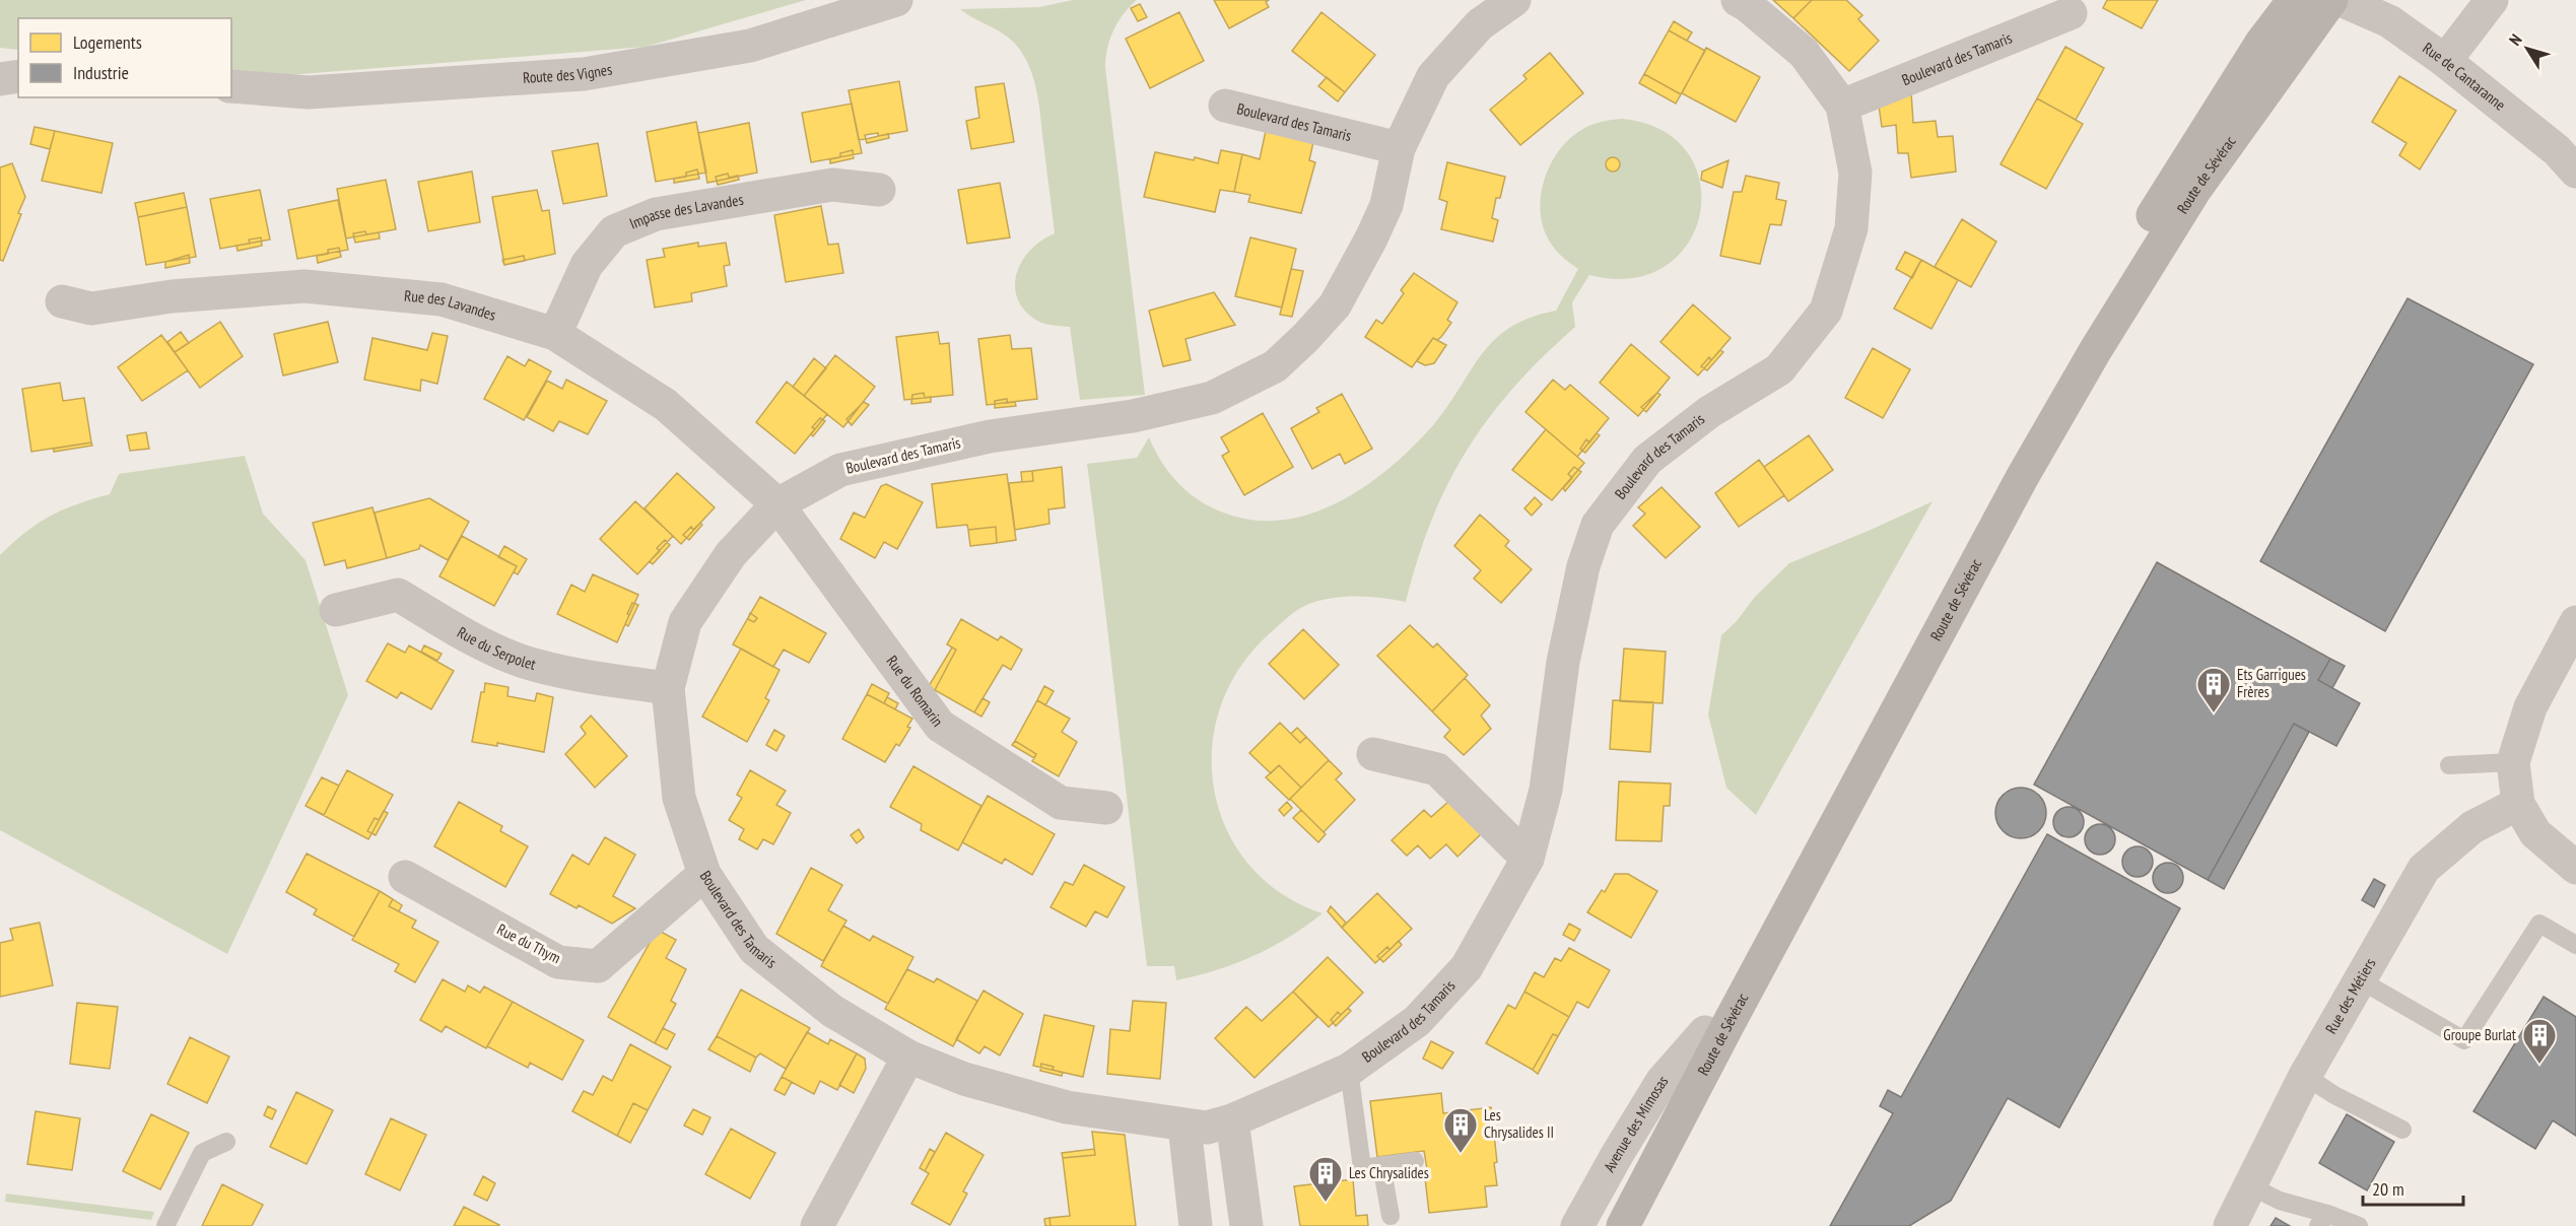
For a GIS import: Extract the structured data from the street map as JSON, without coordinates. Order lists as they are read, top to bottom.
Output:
{
  "streets": {
    "main road": ["Route de Sévérac"],
    "street": [
      "Boulevard des Tamaris",
      "Route des Vignes",
      "Rue de Cantaranne",
      "Impasse des Lavandes",
      "Rue des Lavandes",
      "Rue du Serpolet",
      "Rue du Romarin",
      "Rue du Thym",
      "Rue des Métiers",
      "Avenue des Mimosas"
    ]
  },
  "crossings": [
    ["Boulevard des Tamaris", "Rue des Lavandes"],
    ["Boulevard des Tamaris", "Rue du Serpolet"],
    ["Boulevard des Tamaris", "Rue du Romarin"],
    ["Boulevard des Tamaris", "Rue du Thym"],
    ["Route de Sévérac", "Avenue des Mimosas"],
    ["Impasse des Lavandes", "Rue des Lavandes"],
    ["Rue des Lavandes", "Rue du Romarin"]
  ],
  "places": {
    "building": [
      "Ets Garrigues Frères",
      "Groupe Burlat",
      "Les Chrysalides II",
      "Les Chrysalides"
    ]
  },
  "legend": ["Logements", "Industrie"],
  "scale_bar": "20 m",
  "north": "top left"
}
